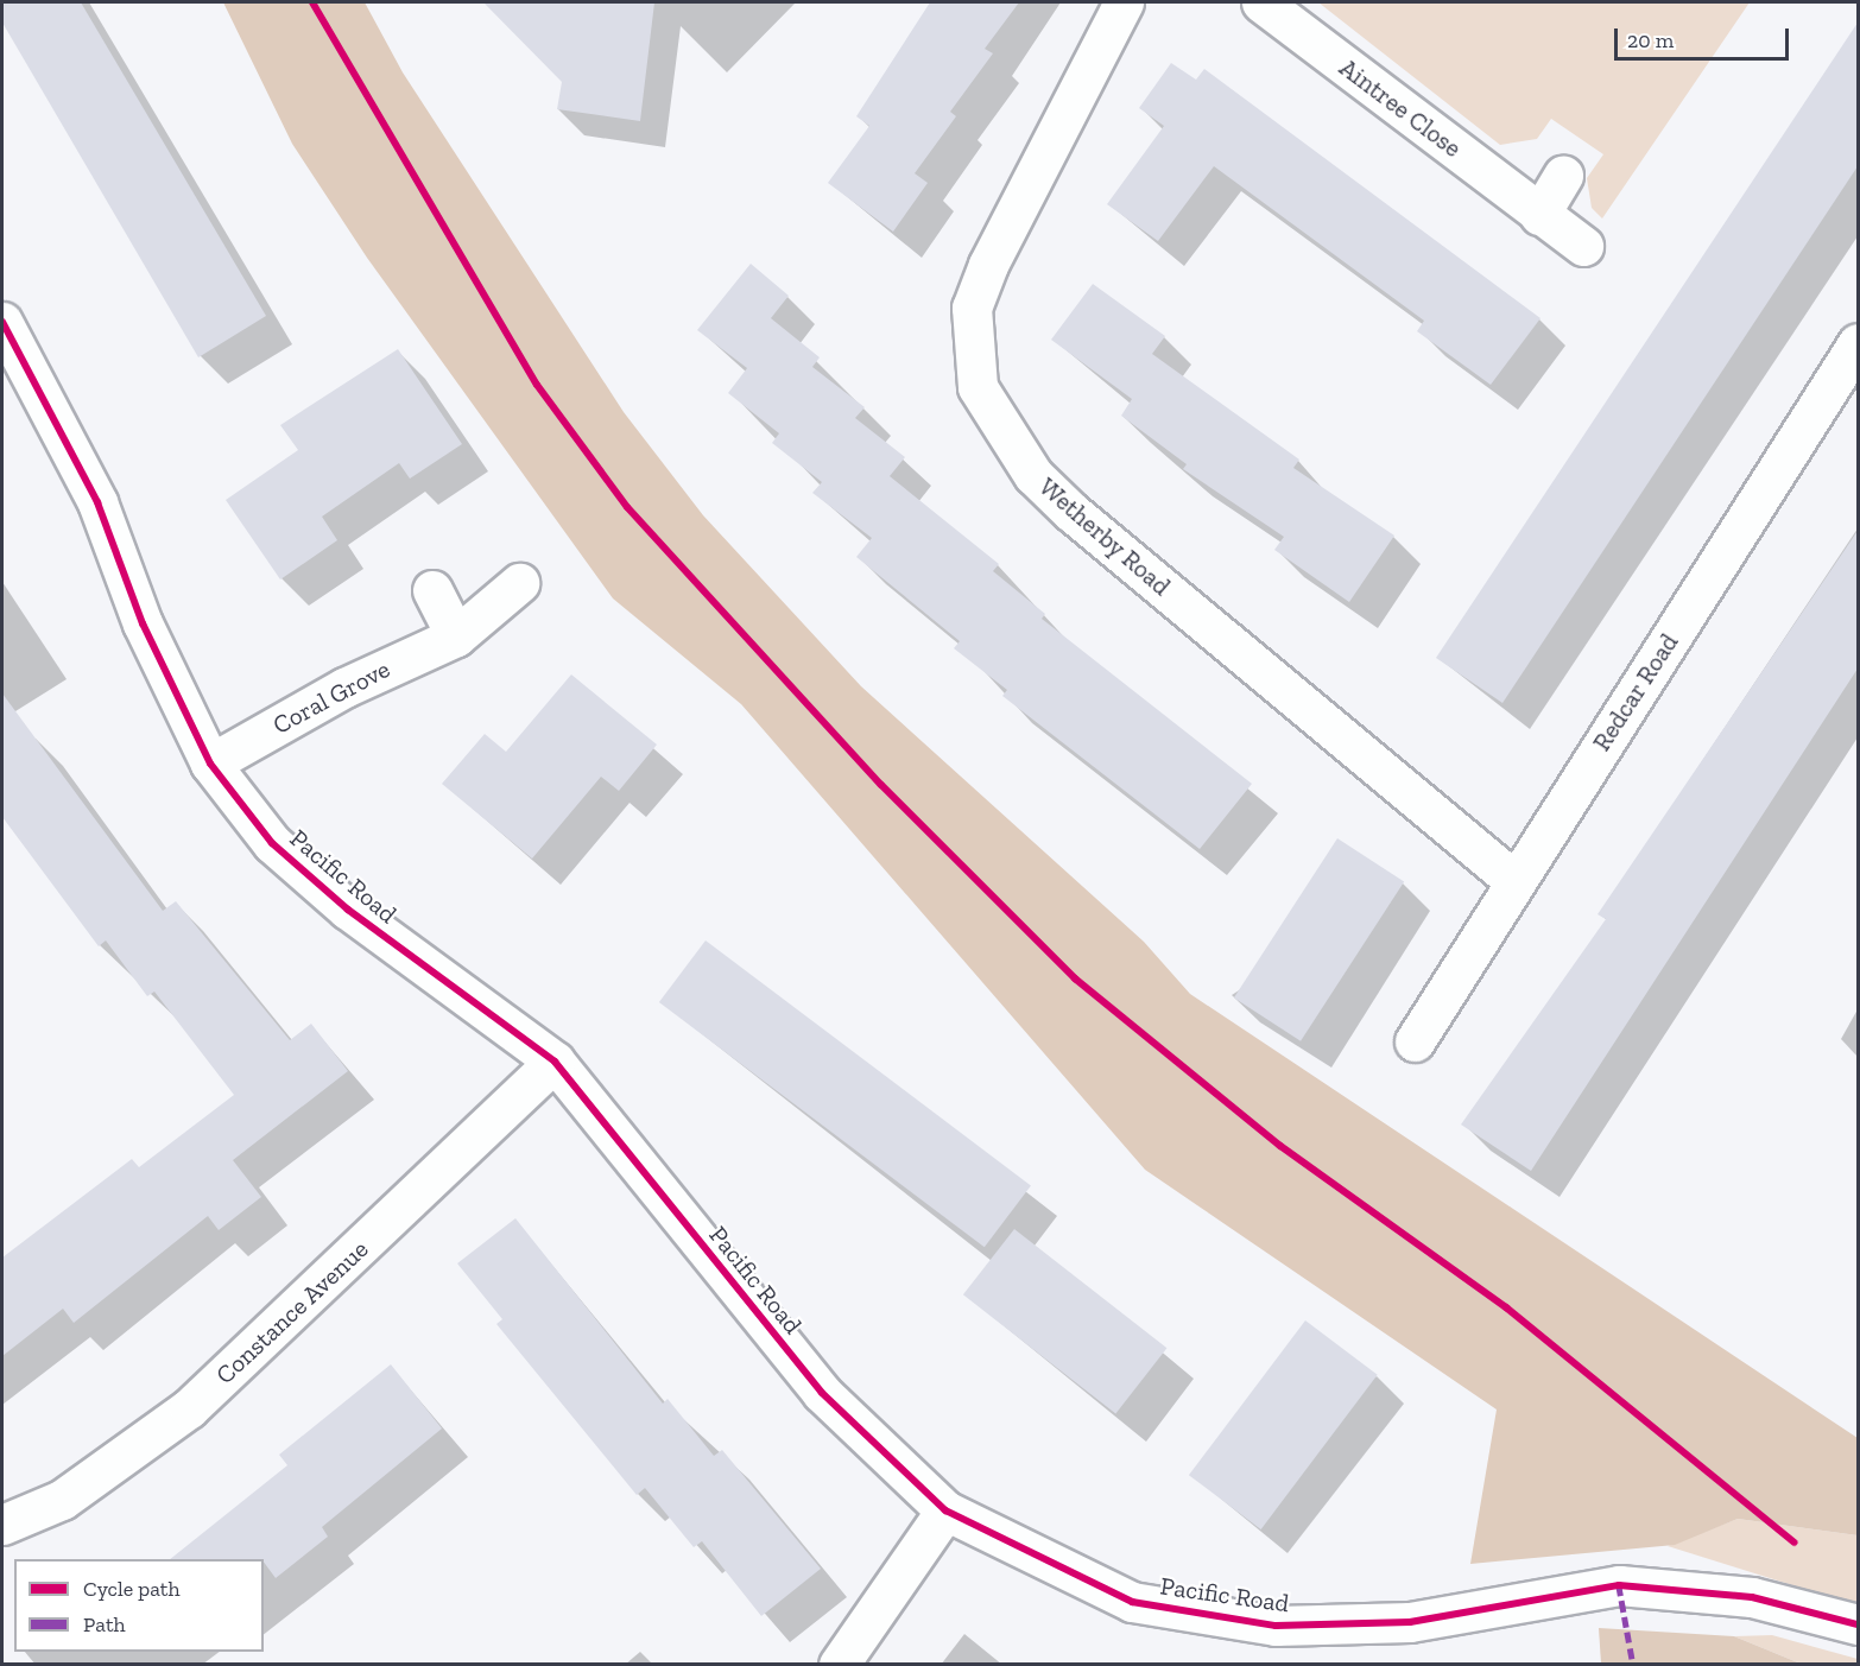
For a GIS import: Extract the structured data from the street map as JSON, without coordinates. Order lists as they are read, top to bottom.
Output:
{
  "streets": {
    "street": [
      "Aintree Close",
      "Wetherby Road",
      "Redcar Road",
      "Coral Grove",
      "Pacific Road",
      "Constance Avenue"
    ]
  },
  "crossings": [
    ["Wetherby Road", "Redcar Road"],
    ["Coral Grove", "Pacific Road"],
    ["Pacific Road", "Constance Avenue"]
  ],
  "legend": ["Cycle path", "Path"],
  "scale_bar": "20 m"
}
